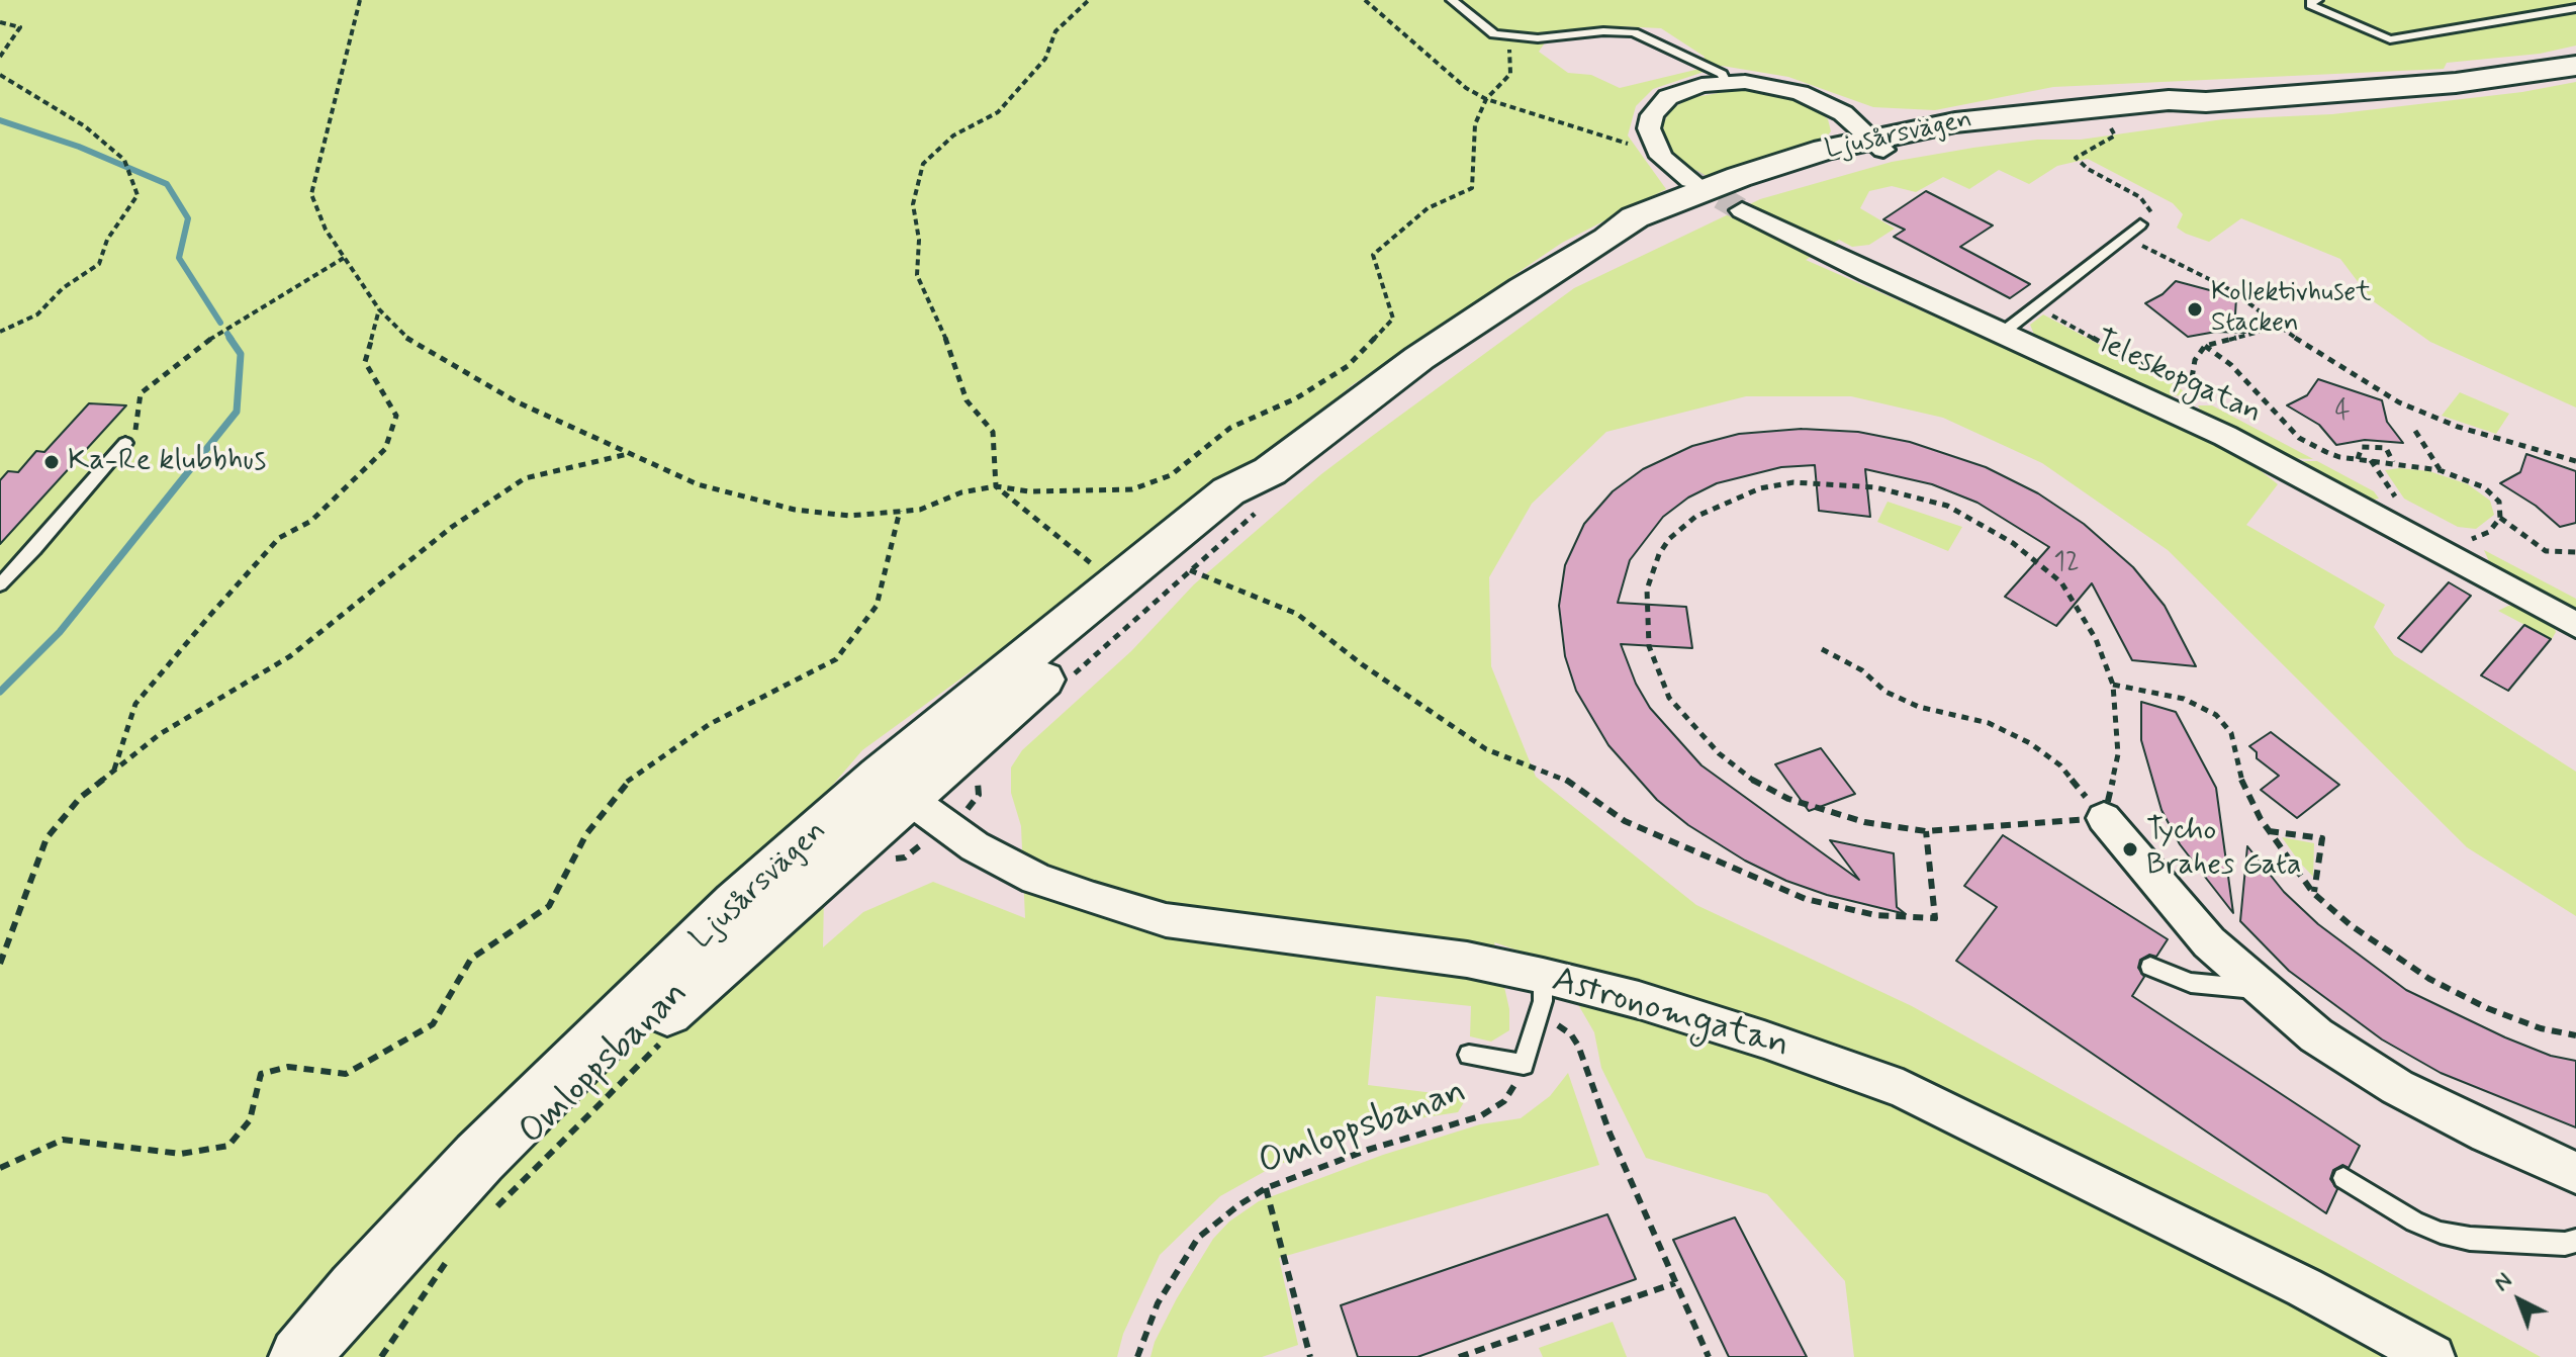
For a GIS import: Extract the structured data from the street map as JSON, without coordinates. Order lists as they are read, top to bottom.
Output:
{
  "streets": {
    "main road": ["Ljusårsvägen"],
    "street": ["Teleskopgatan", "Astronomgatan"],
    "path": ["Omloppsbanan"]
  },
  "crossings": [
    ["Ljusårsvägen", "Astronomgatan"]
  ],
  "places": ["Kollektivhuset Stacken", "Ka-Re klubbhus", "Tycho Brahes Gata"],
  "house_numbers": ["4", "12"],
  "north": "top left"
}
